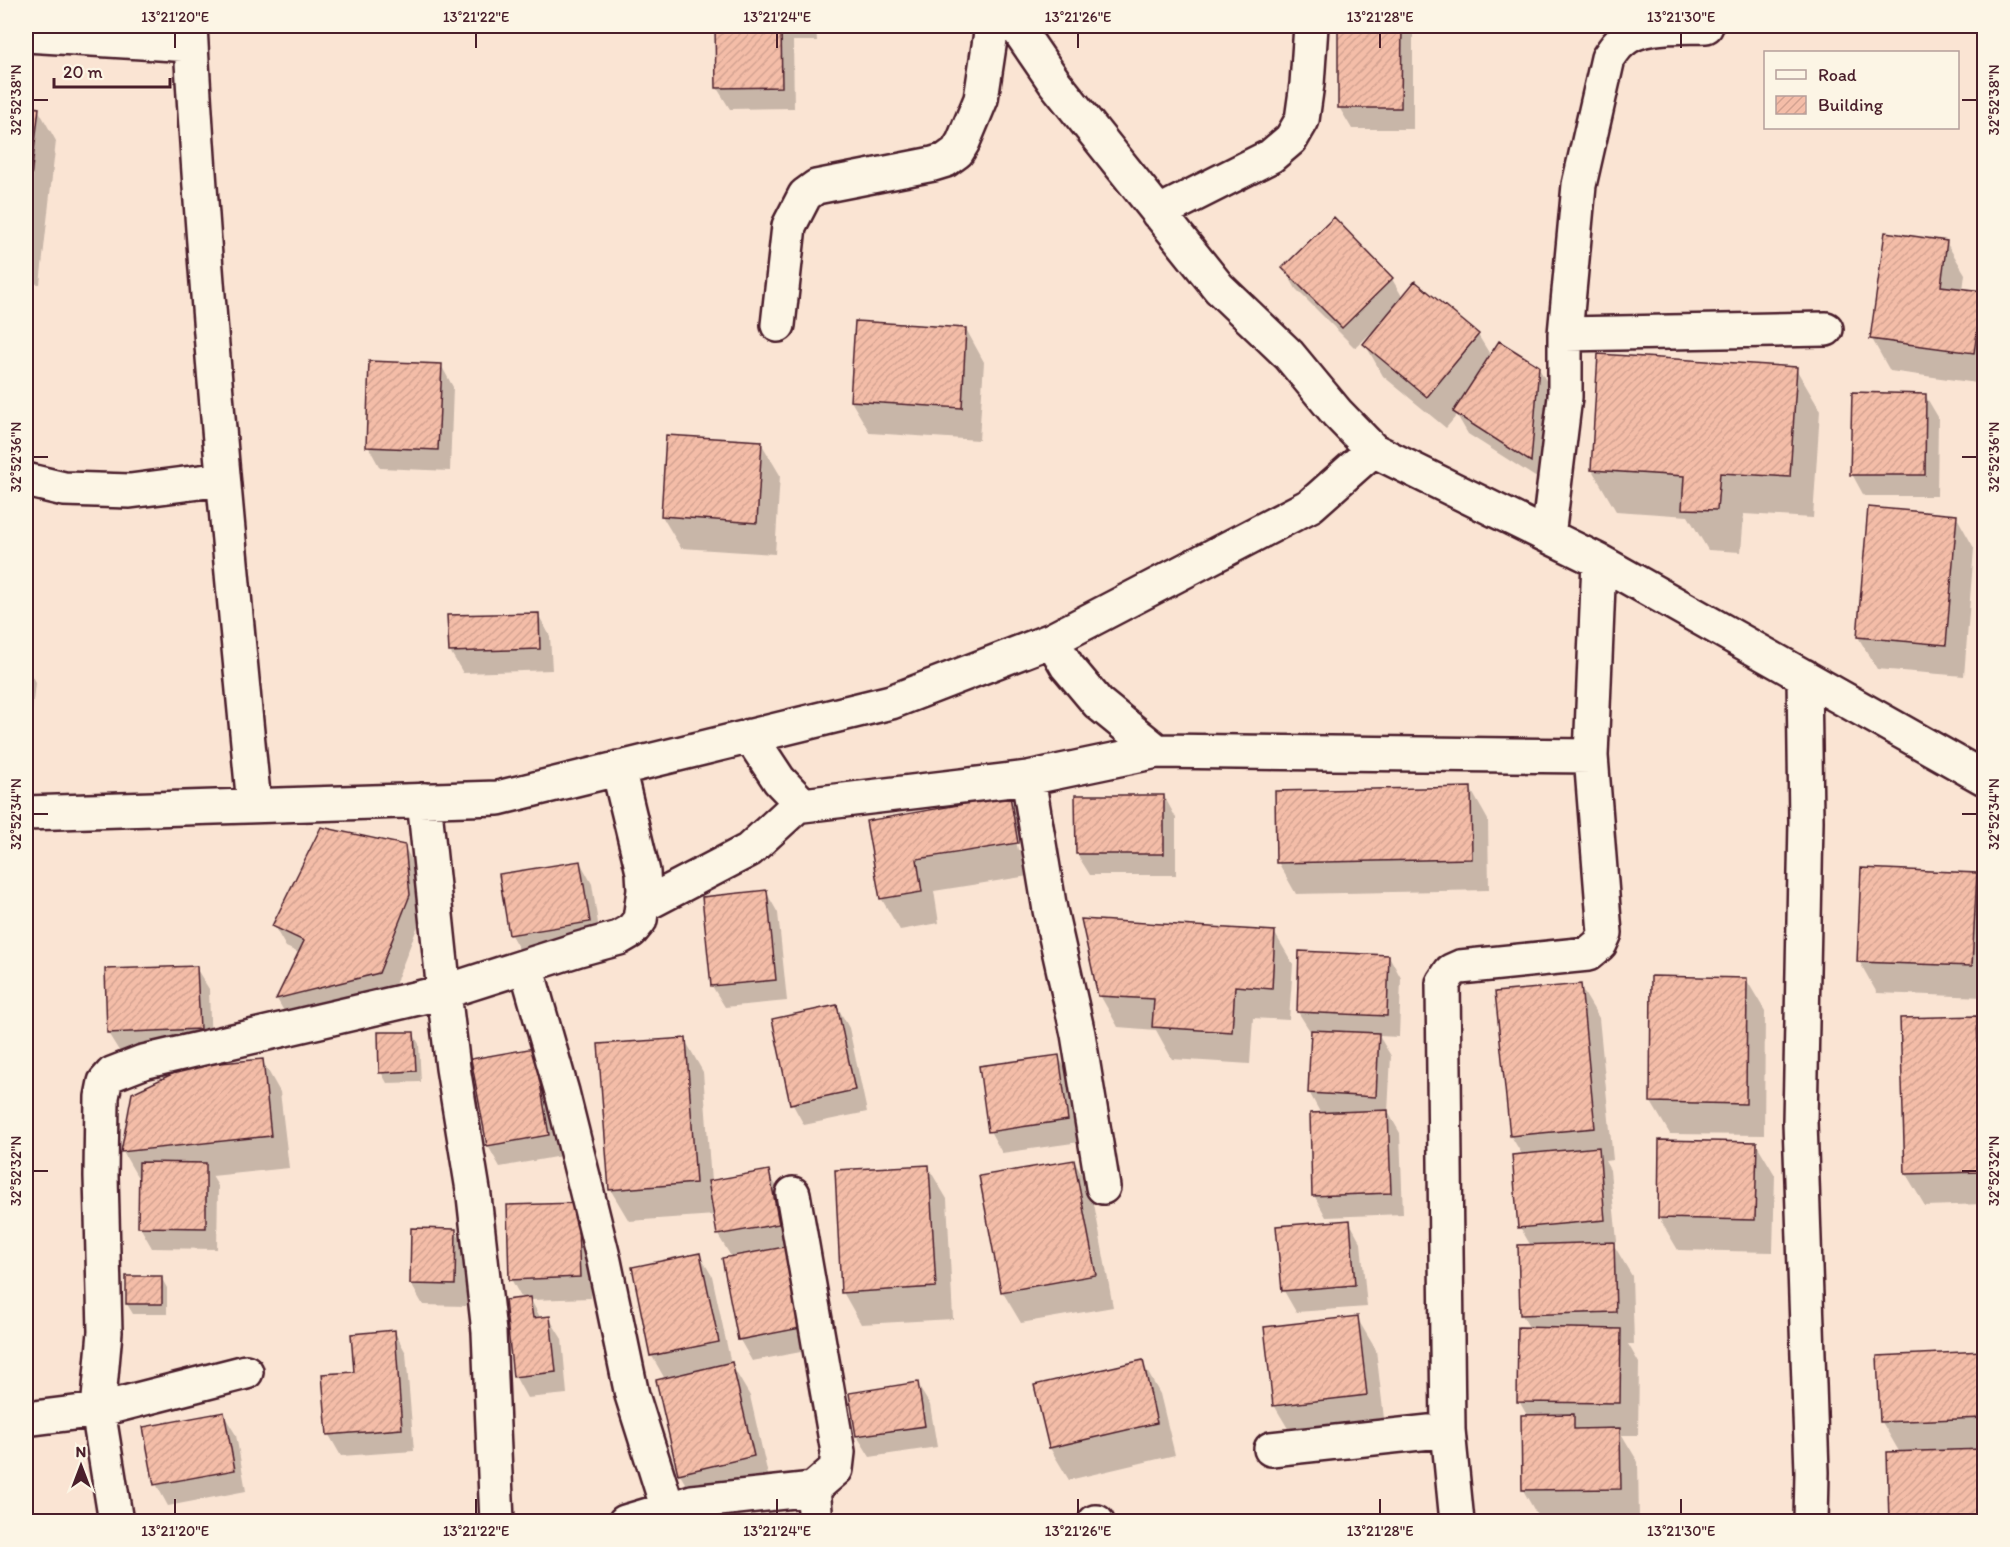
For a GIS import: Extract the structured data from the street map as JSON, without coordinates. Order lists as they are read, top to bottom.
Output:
{
  "legend": ["Road", "Building"],
  "scale_bar": "20 m",
  "north": "top",
  "coordinates": [
    "13°21'20\"E",
    "13°21'22\"E",
    "13°21'24\"E",
    "13°21'26\"E",
    "13°21'28\"E",
    "13°21'30\"E",
    "32°52'38\"N",
    "32°52'36\"N",
    "32°52'34\"N",
    "32°52'32\"N"
  ]
}
